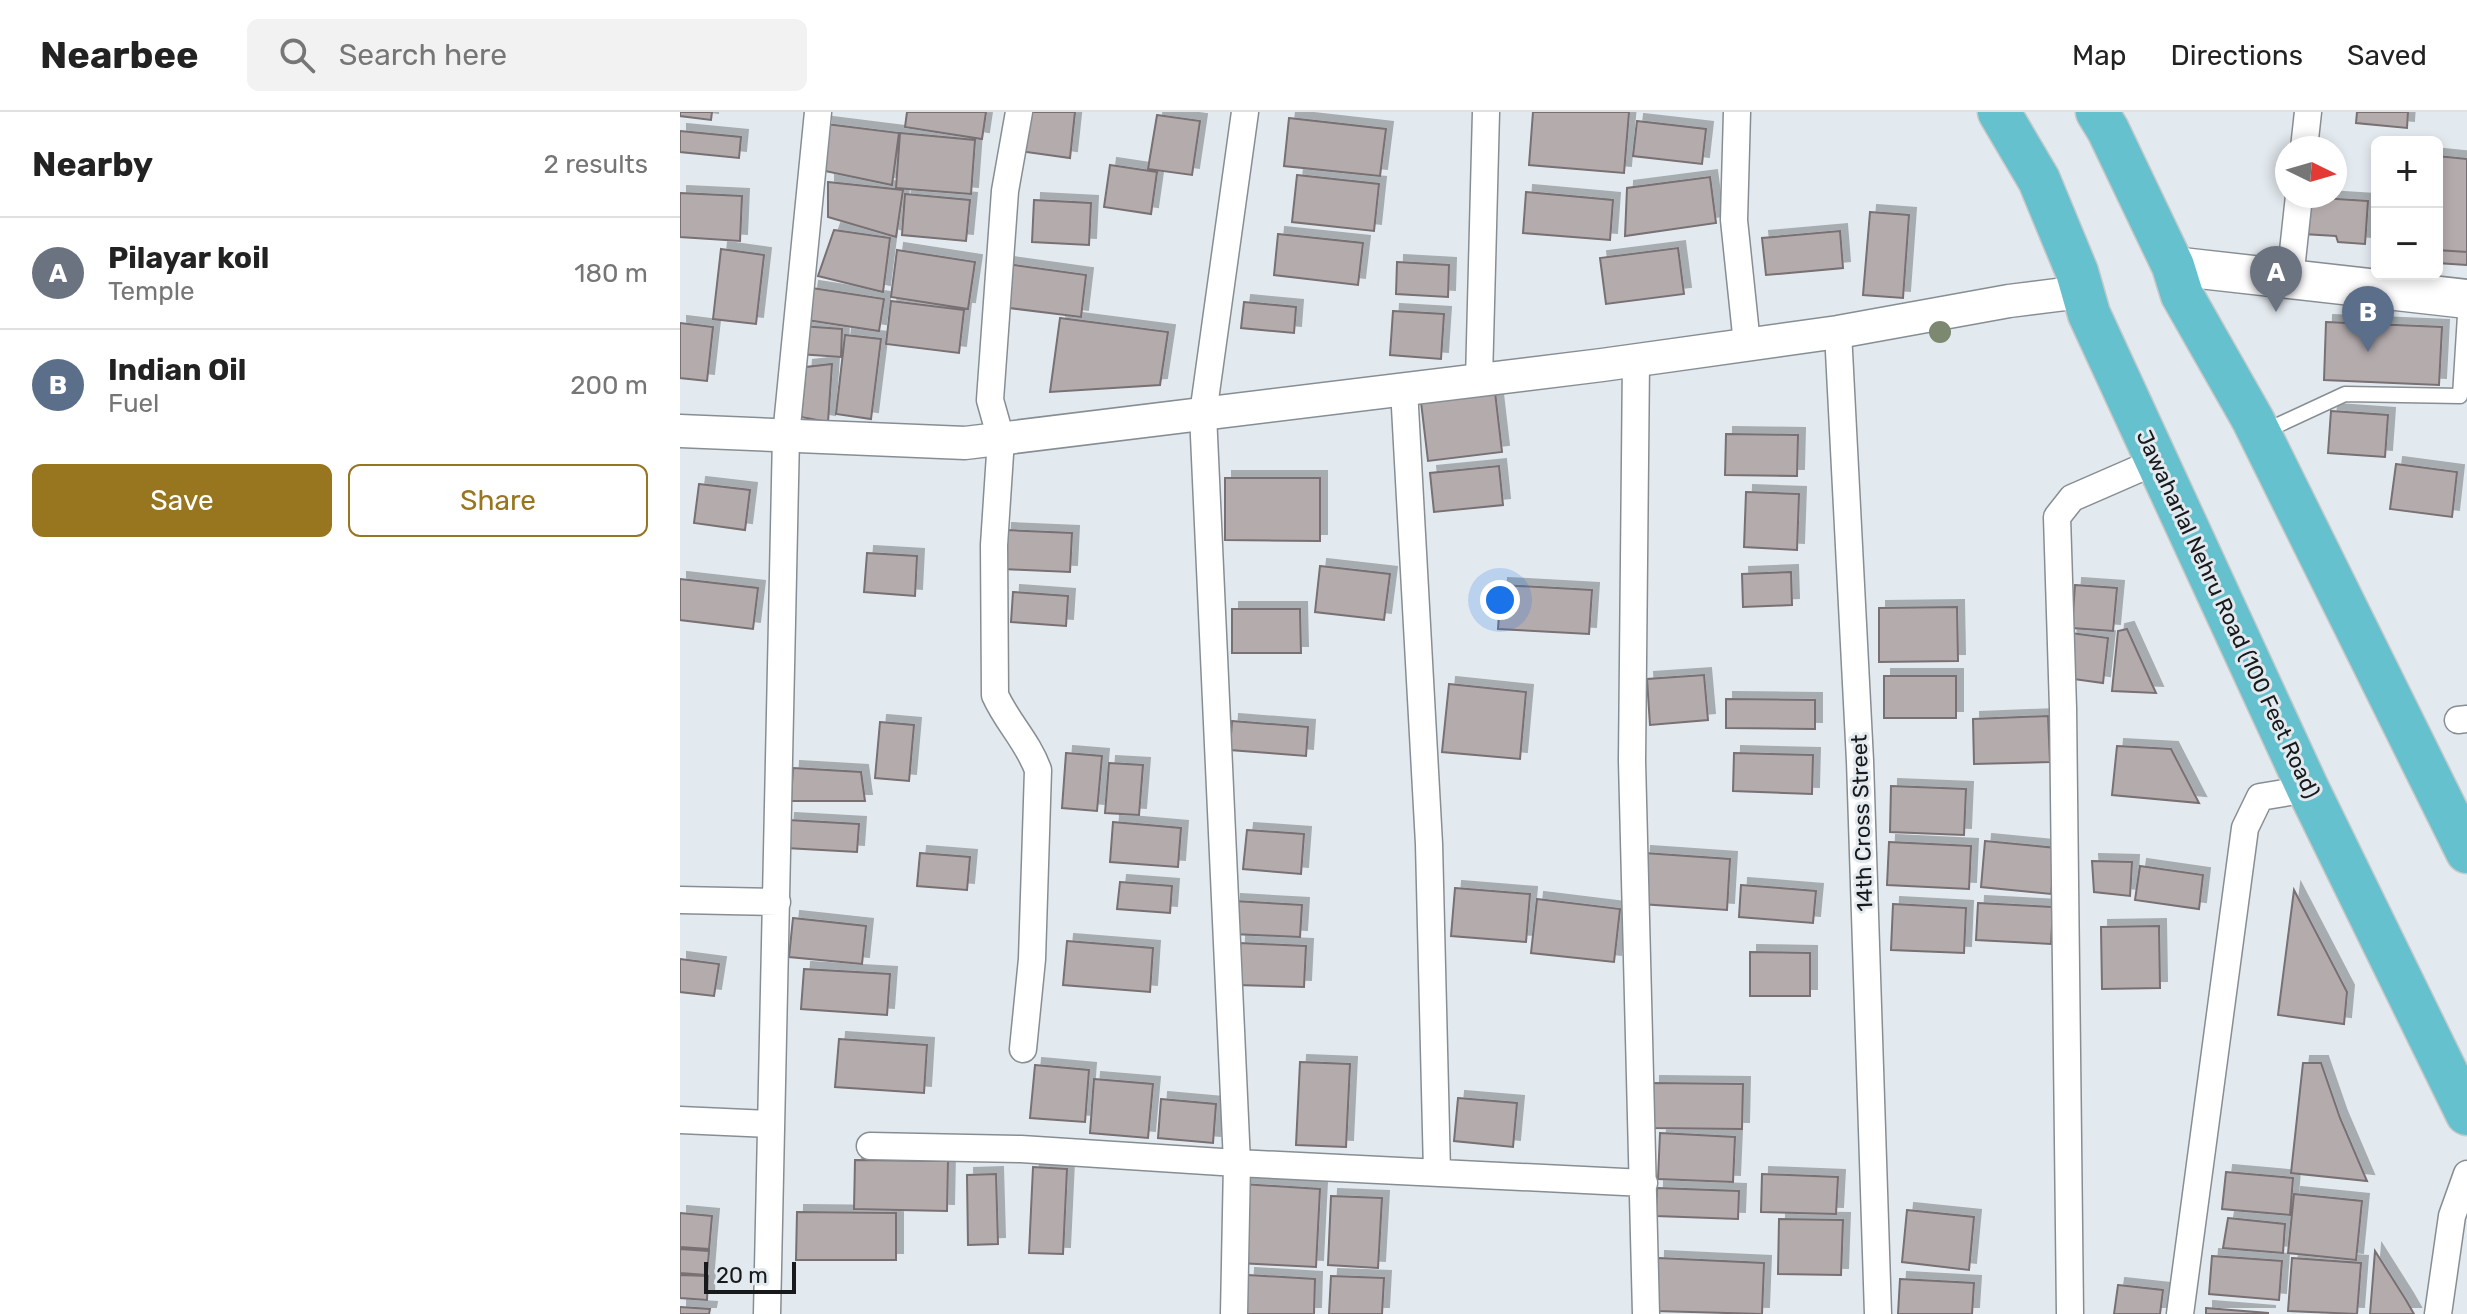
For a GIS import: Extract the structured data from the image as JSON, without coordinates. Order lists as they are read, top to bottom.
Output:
{
  "streets": {
    "main road": ["Jawaharlal Nehru Road (100 Feet Road)"],
    "street": ["14th Cross Street"]
  },
  "scale_bar": "20 m",
  "north": "right",
  "page": {
    "header": "Nearbee",
    "search": "Search here",
    "nav": ["Map", "Directions", "Saved"],
    "heading": ["Nearby", "2 results"],
    "map_buttons": ["+", "−"],
    "list": [
      {
        "mark": "A",
        "name": "Pilayar koil",
        "note": "Temple",
        "value": "180 m"
      },
      {
        "mark": "B",
        "name": "Indian Oil",
        "note": "Fuel",
        "value": "200 m"
      }
    ],
    "pins": ["A", "B"],
    "buttons": ["Save", "Share"],
    "scale": "20 m"
  }
}
